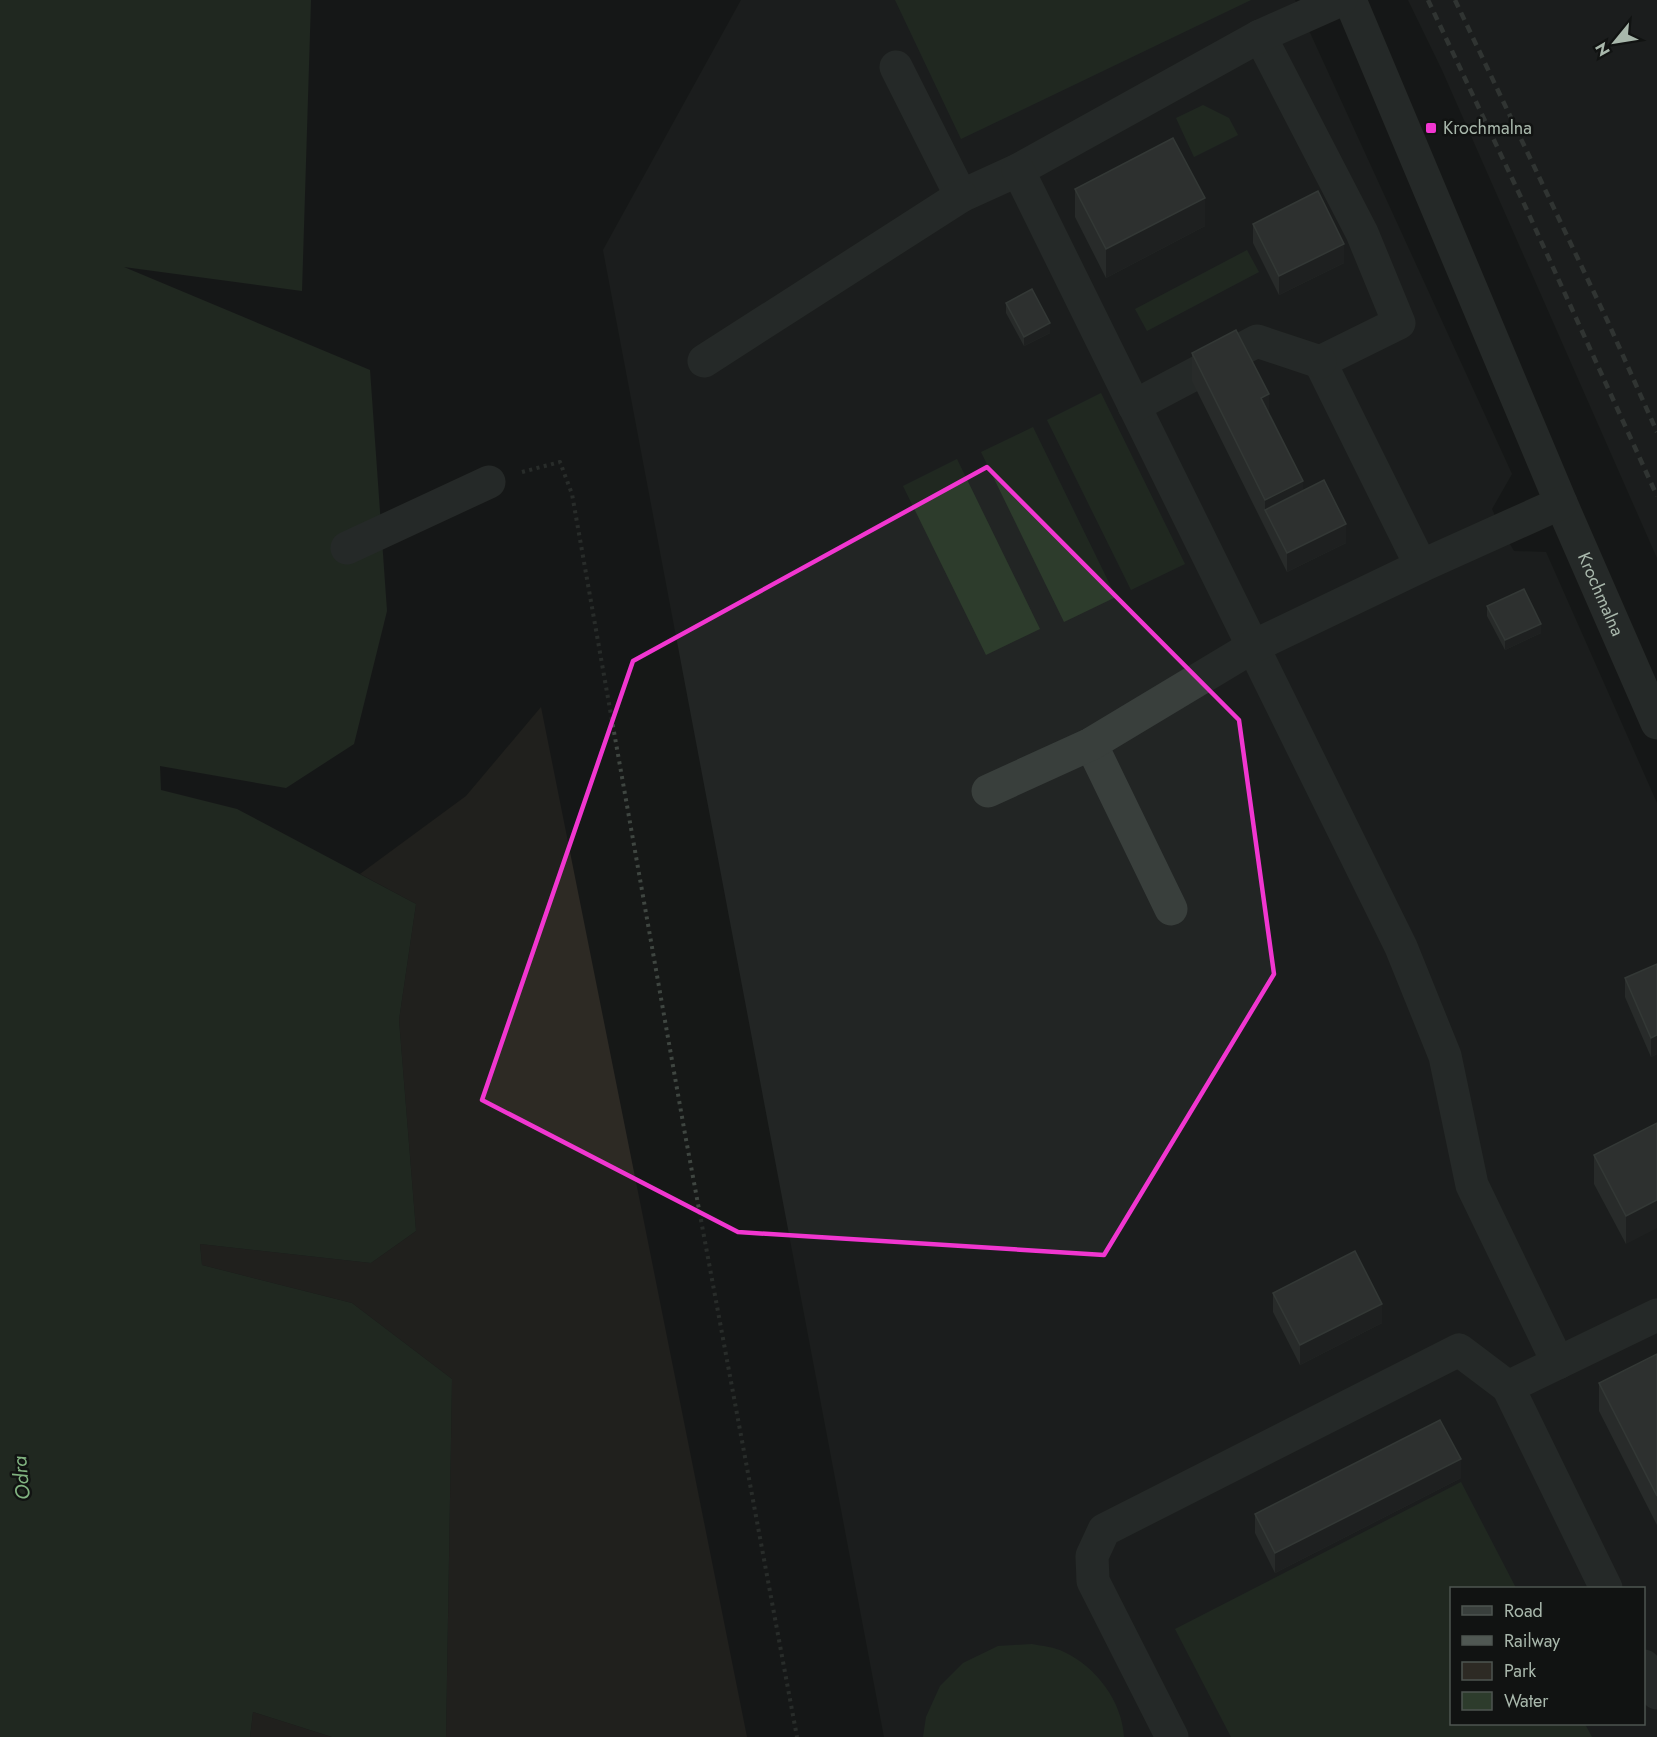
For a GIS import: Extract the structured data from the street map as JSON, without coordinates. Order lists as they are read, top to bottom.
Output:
{
  "streets": {
    "street": ["Krochmalna"]
  },
  "water": ["Odra"],
  "places": {
    "transit": ["Krochmalna"]
  },
  "legend": [
    "Road",
    "Railway",
    "Park",
    "Water"
  ],
  "north": "bottom left"
}
